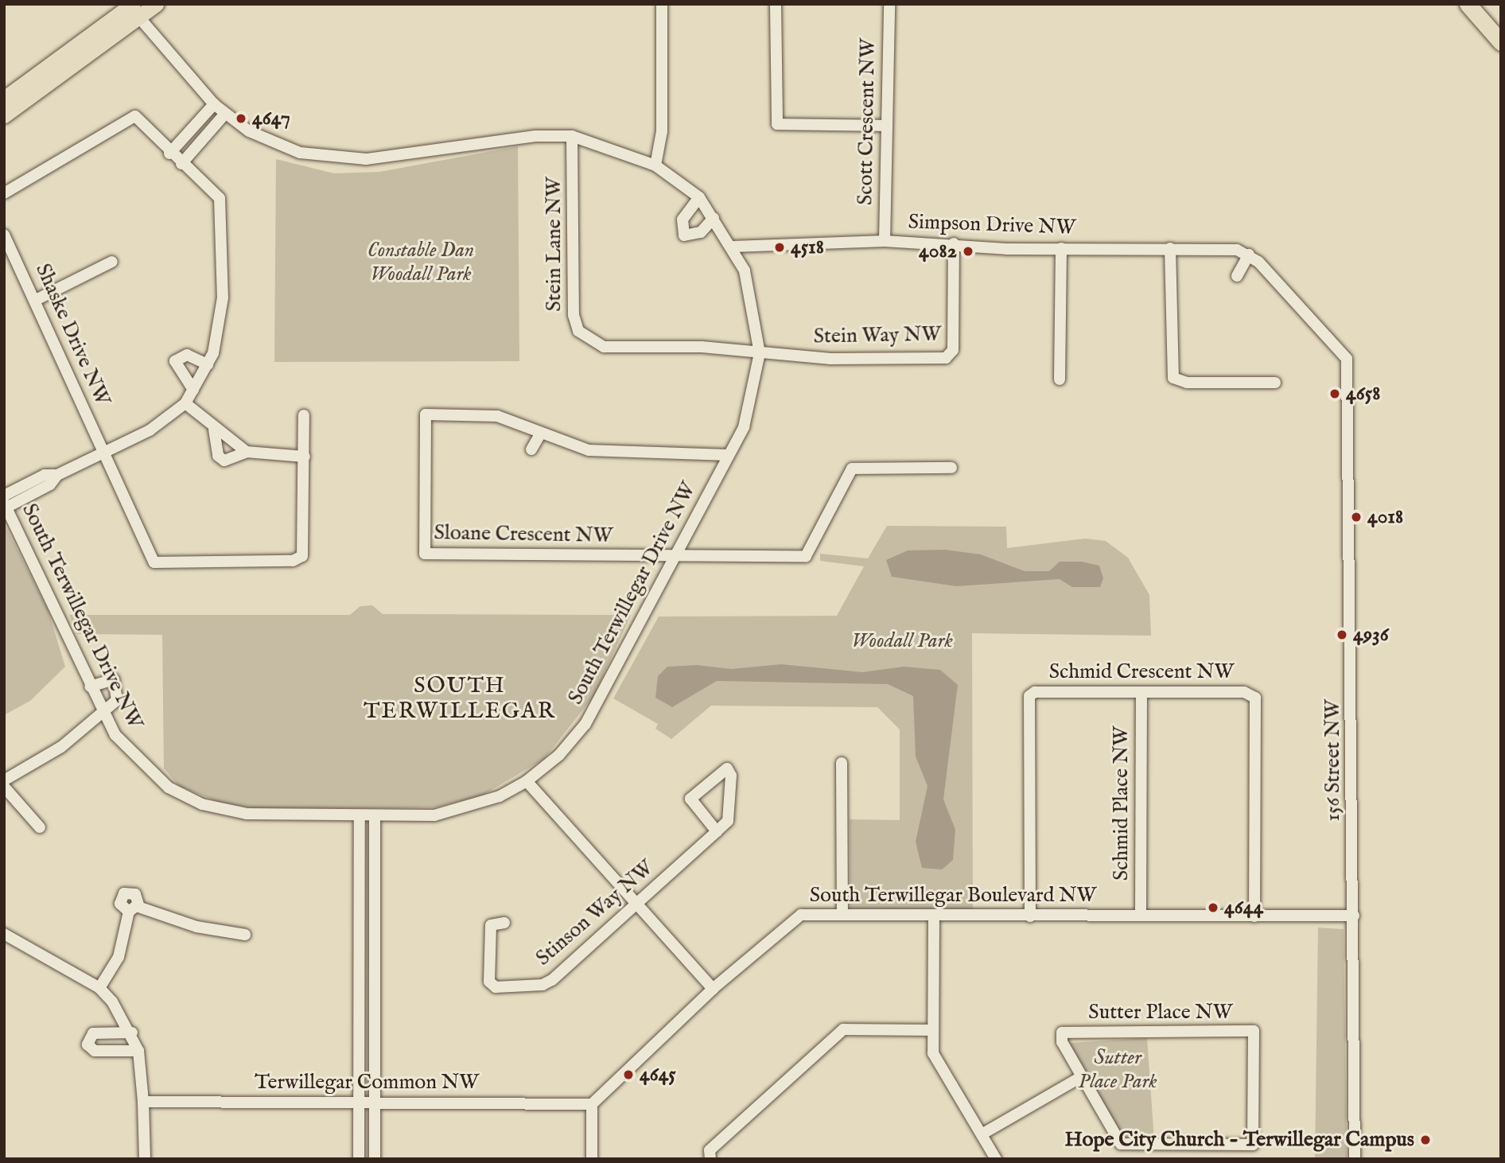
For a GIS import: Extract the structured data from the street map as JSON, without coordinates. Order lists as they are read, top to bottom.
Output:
{
  "streets": {
    "street": [
      "Scott Crescent NW",
      "Simpson Drive NW",
      "Stein Lane NW",
      "Shaske Drive NW",
      "Stein Way NW",
      "Sloane Crescent NW",
      "South Terwillegar Drive NW",
      "Schmid Crescent NW",
      "156 Street NW",
      "Schmid Place NW",
      "South Terwillegar Boulevard NW",
      "Stinson Way NW",
      "Sutter Place NW",
      "Terwillegar Common NW"
    ]
  },
  "crossings": [
    ["Scott Crescent NW", "Simpson Drive NW"],
    ["Simpson Drive NW", "Stein Way NW"],
    ["Simpson Drive NW", "South Terwillegar Drive NW"],
    ["Simpson Drive NW", "156 Street NW"],
    ["Stein Lane NW", "Stein Way NW"],
    ["Stein Lane NW", "South Terwillegar Drive NW"],
    ["Stein Way NW", "South Terwillegar Drive NW"],
    ["Sloane Crescent NW", "South Terwillegar Drive NW"],
    ["Schmid Crescent NW", "Schmid Place NW"],
    ["Schmid Crescent NW", "South Terwillegar Boulevard NW"],
    ["156 Street NW", "South Terwillegar Boulevard NW"],
    ["Schmid Place NW", "South Terwillegar Boulevard NW"],
    ["South Terwillegar Boulevard NW", "Terwillegar Common NW"]
  ],
  "districts": ["SOUTH TERWILLEGAR"],
  "parks": ["Constable Dan Woodall Park", "Woodall Park", "Sutter Place Park"],
  "places": [
    "4647",
    "4518",
    "4082",
    "4658",
    "4018",
    "4936",
    "4644",
    "4645",
    "Hope City Church - Terwillegar Campus"
  ]
}
